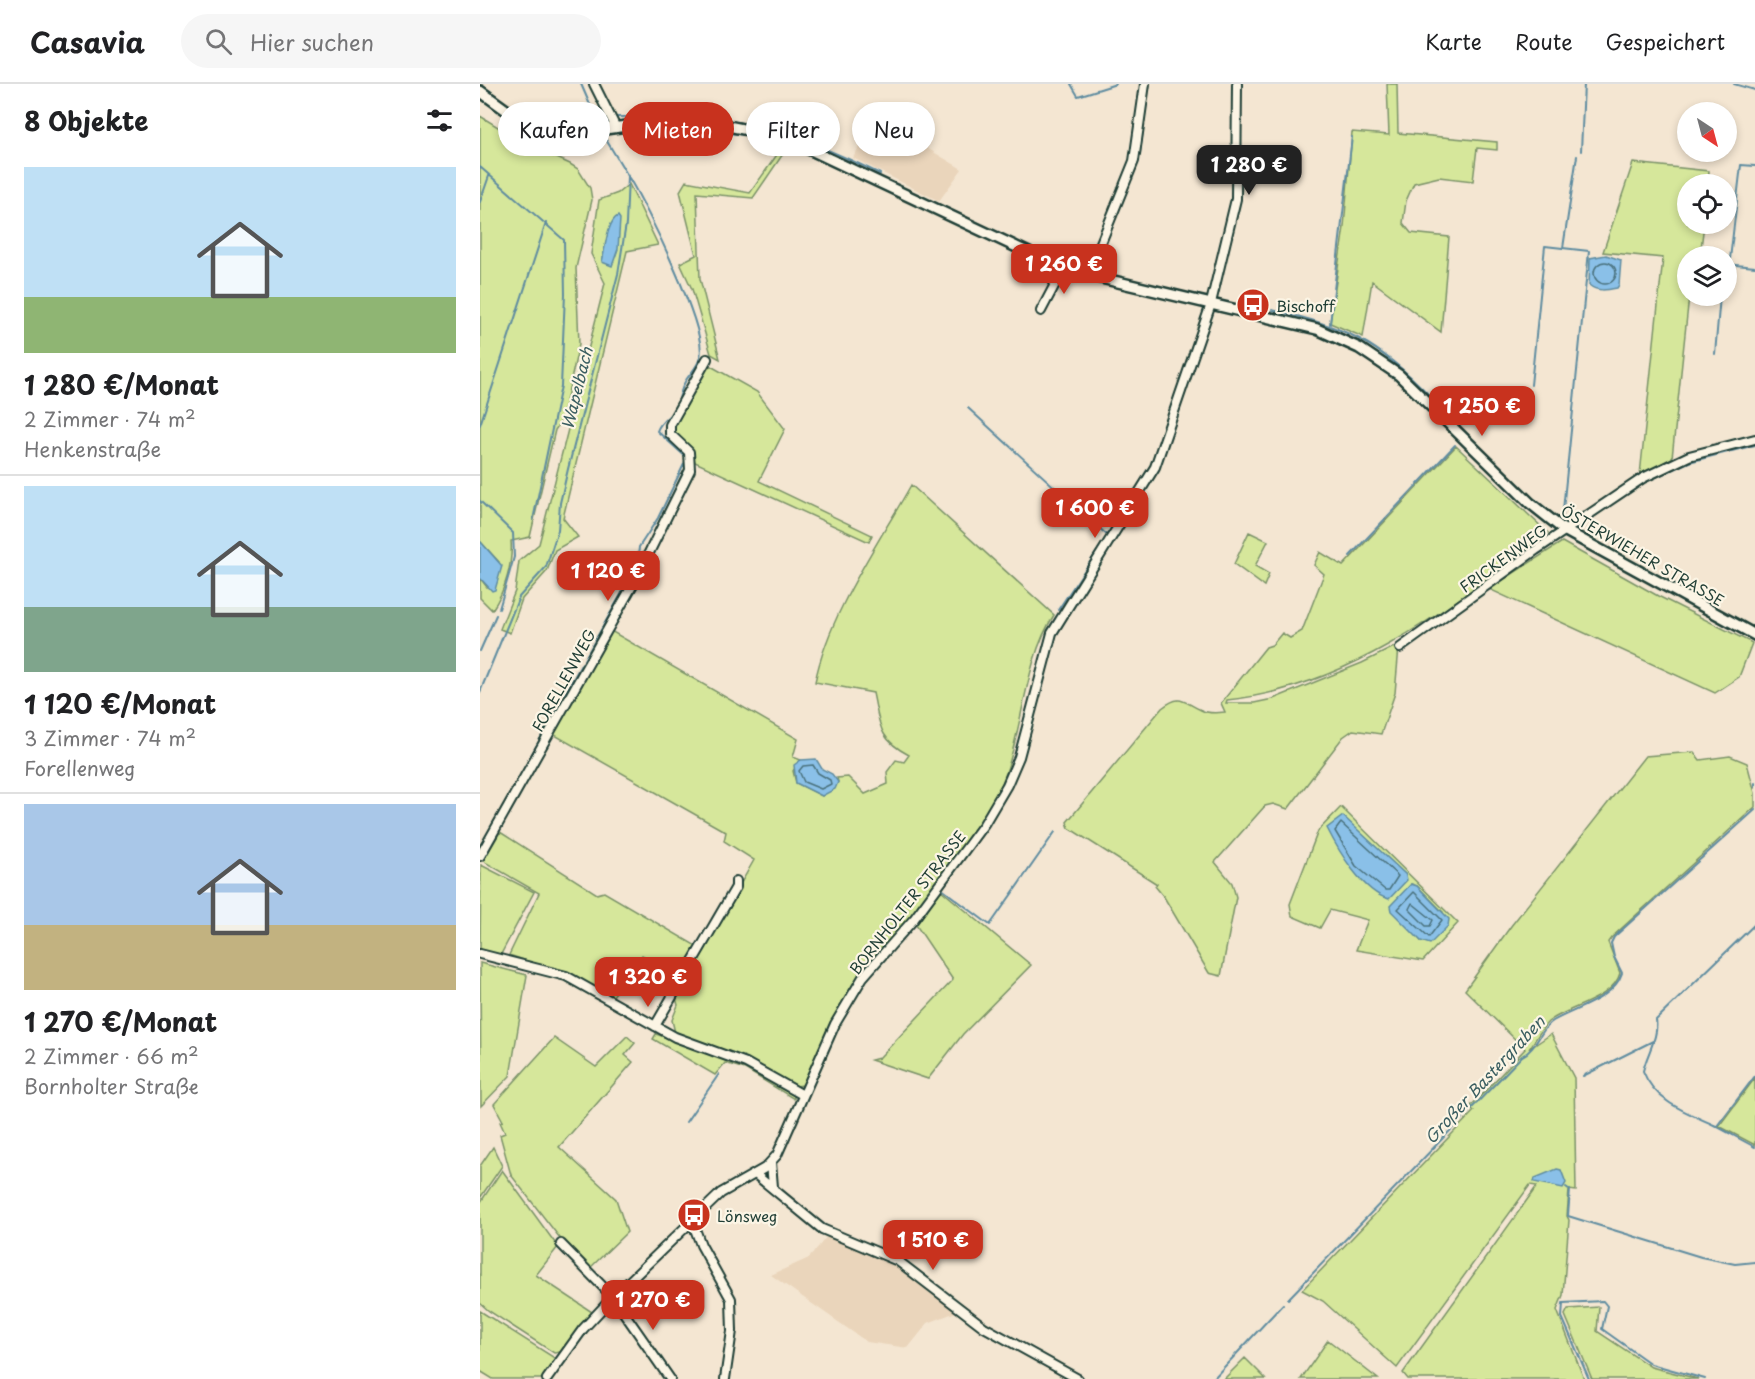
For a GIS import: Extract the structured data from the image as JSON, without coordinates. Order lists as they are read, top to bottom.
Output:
{
  "streets": {
    "street": [
      "ÖSTERWIEHER STRASSE",
      "FRICKENWEG",
      "FORELLENWEG",
      "BORNHOLTER STRASSE"
    ]
  },
  "crossings": [
    ["ÖSTERWIEHER STRASSE", "FRICKENWEG"],
    ["ÖSTERWIEHER STRASSE", "BORNHOLTER STRASSE"]
  ],
  "water": ["Wapelbach", "Großer Bastergraben"],
  "places": {
    "bus stop": ["Bischoff", "Lönsweg"]
  },
  "north": "bottom right",
  "page": {
    "header": "Casavia",
    "search": "Hier suchen",
    "nav": ["Karte", "Route", "Gespeichert"],
    "heading": "8 Objekte",
    "chip": [
      "Kaufen",
      "Mieten",
      "Filter",
      "Neu"
    ],
    "price": [
      "1 280 €",
      "1 260 €",
      "1 250 €",
      "1 600 €",
      "1 120 €",
      "1 320 €",
      "1 510 €",
      "1 270 €"
    ],
    "list": [
      {
        "name": "1 280 €/Monat",
        "note": "2 Zimmer · 74 m² · Henkenstraße"
      },
      {
        "name": "1 120 €/Monat",
        "note": "3 Zimmer · 74 m² · Forellenweg"
      },
      {
        "name": "1 270 €/Monat",
        "note": "2 Zimmer · 66 m² · Bornholter Straße"
      }
    ]
  }
}
